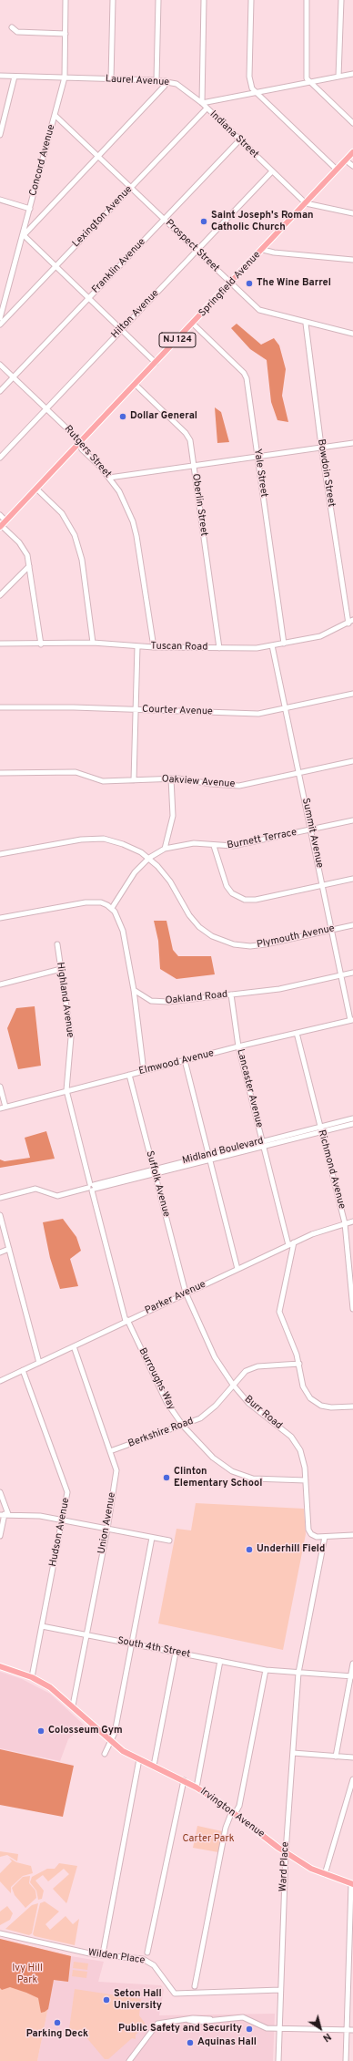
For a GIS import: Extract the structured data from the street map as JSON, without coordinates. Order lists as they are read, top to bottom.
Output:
{
  "streets": {
    "main road": ["Springfield Avenue", "NJ 124", "Irvington Avenue"],
    "street": [
      "Laurel Avenue",
      "Indiana Street",
      "Concord Avenue",
      "Lexington Avenue",
      "Prospect Street",
      "Franklin Avenue",
      "Hilton Avenue",
      "Rutgers Street",
      "Yale Street",
      "Bowdoin Street",
      "Oberlin Street",
      "Tuscan Road",
      "Courter Avenue",
      "Oakview Avenue",
      "Summit Avenue",
      "Burnett Terrace",
      "Plymouth Avenue",
      "Oakland Road",
      "Highland Avenue",
      "Elmwood Avenue",
      "Lancaster Avenue",
      "Midland Boulevard",
      "Richmond Avenue",
      "Suffolk Avenue",
      "Parker Avenue",
      "Burroughs Way",
      "Burr Road",
      "Berkshire Road",
      "Union Avenue",
      "Hudson Avenue",
      "South 4th Street",
      "Ward Place",
      "Wilden Place"
    ]
  },
  "crossings": [
    ["Laurel Avenue", "Indiana Street"],
    ["Laurel Avenue", "Concord Avenue"],
    ["Indiana Street", "Lexington Avenue"],
    ["Indiana Street", "Franklin Avenue"],
    ["Indiana Street", "Springfield Avenue"],
    ["Indiana Street", "Hilton Avenue"],
    ["Concord Avenue", "Prospect Street"],
    ["Lexington Avenue", "Prospect Street"],
    ["Prospect Street", "Franklin Avenue"],
    ["Prospect Street", "Springfield Avenue"],
    ["Prospect Street", "Hilton Avenue"],
    ["Prospect Street", "Bowdoin Street"],
    ["Franklin Avenue", "Rutgers Street"],
    ["Springfield Avenue", "Rutgers Street"],
    ["Springfield Avenue", "Yale Street"],
    ["Springfield Avenue", "Oberlin Street"],
    ["Hilton Avenue", "Rutgers Street"],
    ["Rutgers Street", "Tuscan Road"],
    ["Yale Street", "Tuscan Road"],
    ["Bowdoin Street", "Tuscan Road"],
    ["Oberlin Street", "Tuscan Road"],
    ["Tuscan Road", "Summit Avenue"],
    ["Courter Avenue", "Summit Avenue"],
    ["Oakview Avenue", "Summit Avenue"],
    ["Summit Avenue", "Burnett Terrace"],
    ["Summit Avenue", "Plymouth Avenue"],
    ["Summit Avenue", "Oakland Road"],
    ["Summit Avenue", "Elmwood Avenue"],
    ["Burnett Terrace", "Plymouth Avenue"],
    ["Oakland Road", "Lancaster Avenue"],
    ["Highland Avenue", "Elmwood Avenue"],
    ["Highland Avenue", "Midland Boulevard"],
    ["Highland Avenue", "Parker Avenue"],
    ["Highland Avenue", "Burroughs Way"],
    ["Elmwood Avenue", "Lancaster Avenue"],
    ["Elmwood Avenue", "Richmond Avenue"],
    ["Elmwood Avenue", "Suffolk Avenue"],
    ["Lancaster Avenue", "Midland Boulevard"],
    ["Lancaster Avenue", "Parker Avenue"],
    ["Midland Boulevard", "Richmond Avenue"],
    ["Midland Boulevard", "Suffolk Avenue"],
    ["Richmond Avenue", "Parker Avenue"],
    ["Suffolk Avenue", "Parker Avenue"],
    ["Suffolk Avenue", "Burr Road"],
    ["Parker Avenue", "Burroughs Way"],
    ["Parker Avenue", "Burr Road"],
    ["Parker Avenue", "Union Avenue"],
    ["Parker Avenue", "Hudson Avenue"],
    ["Burroughs Way", "Burr Road"],
    ["Burroughs Way", "Berkshire Road"],
    ["Burr Road", "Berkshire Road"],
    ["Burr Road", "Ward Place"],
    ["Berkshire Road", "Union Avenue"],
    ["Union Avenue", "South 4th Street"],
    ["Union Avenue", "Irvington Avenue"],
    ["Hudson Avenue", "South 4th Street"],
    ["Hudson Avenue", "Irvington Avenue"],
    ["South 4th Street", "Ward Place"],
    ["Irvington Avenue", "Ward Place"],
    ["Ward Place", "Wilden Place"]
  ],
  "parks": ["Carter Park", "Ivy Hill Park"],
  "places": [
    "Saint Joseph's Roman Catholic Church",
    "The Wine Barrel",
    "Dollar General",
    "Clinton Elementary School",
    "Underhill Field",
    "Colosseum Gym",
    "Seton Hall University",
    "Parking Deck",
    "Public Safety and Security",
    "Aquinas Hall"
  ],
  "north": "bottom right"
}
